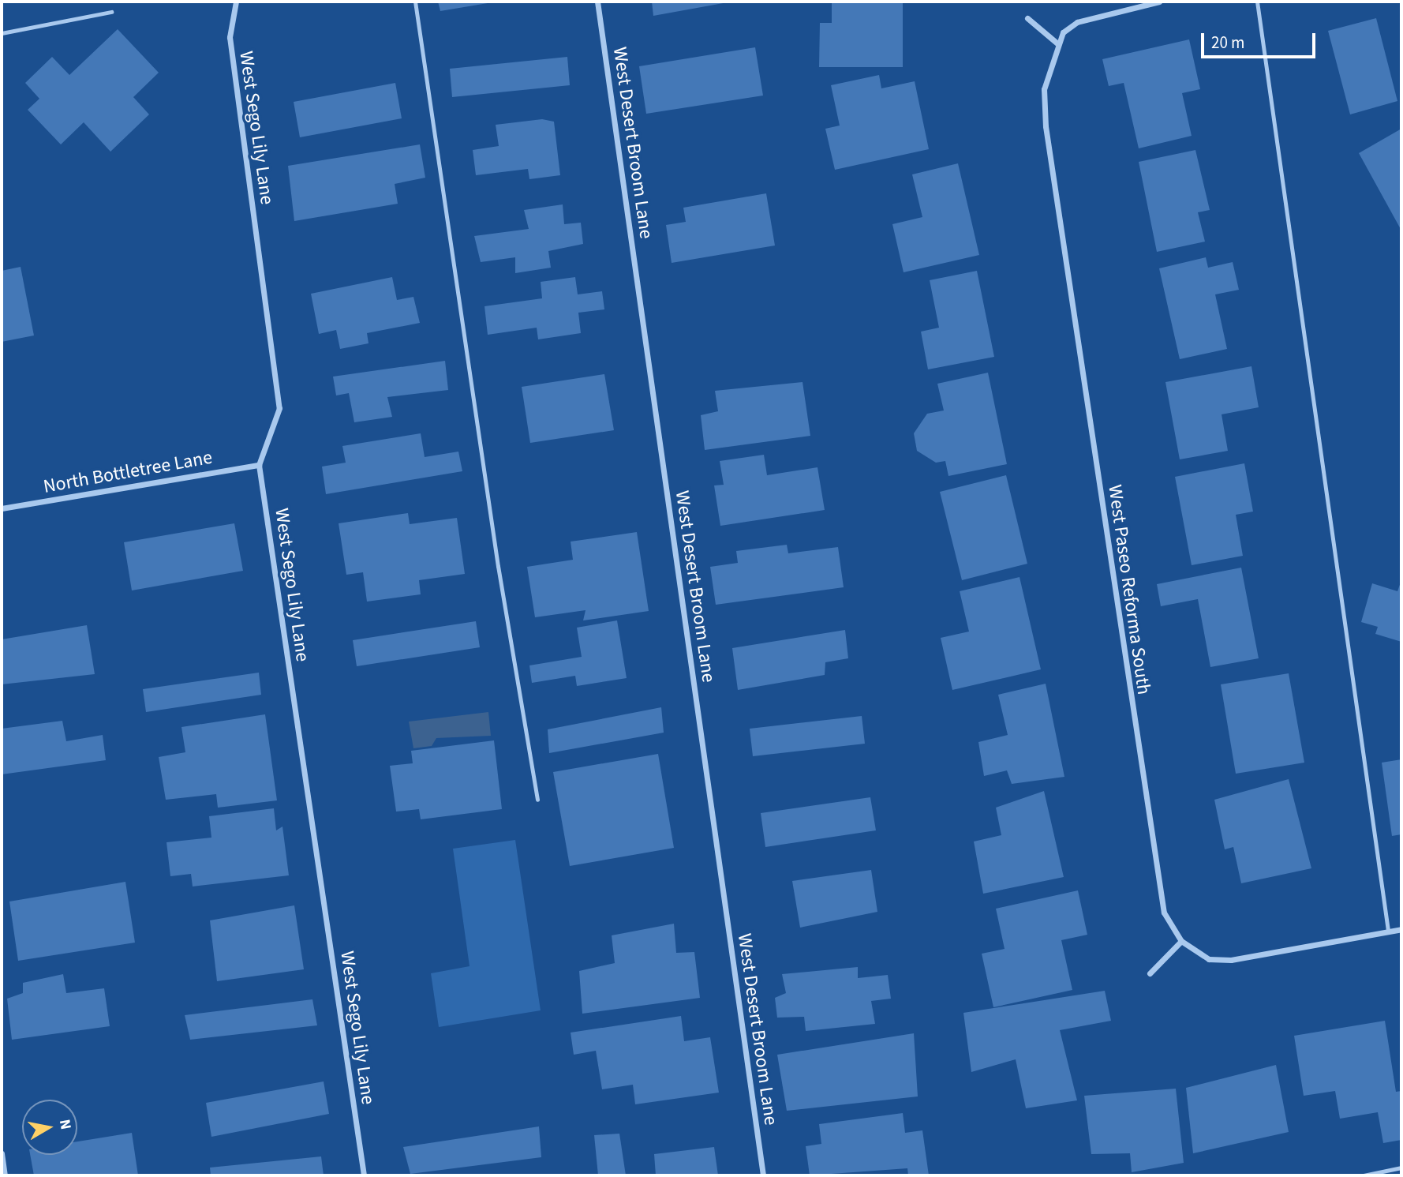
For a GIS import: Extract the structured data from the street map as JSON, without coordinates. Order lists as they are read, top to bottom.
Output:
{
  "streets": {
    "street": [
      "West Sego Lily Lane",
      "West Desert Broom Lane",
      "North Bottletree Lane",
      "West Paseo Reforma South"
    ]
  },
  "crossings": [
    ["West Sego Lily Lane", "North Bottletree Lane"]
  ],
  "scale_bar": "20 m",
  "north": "right"
}
